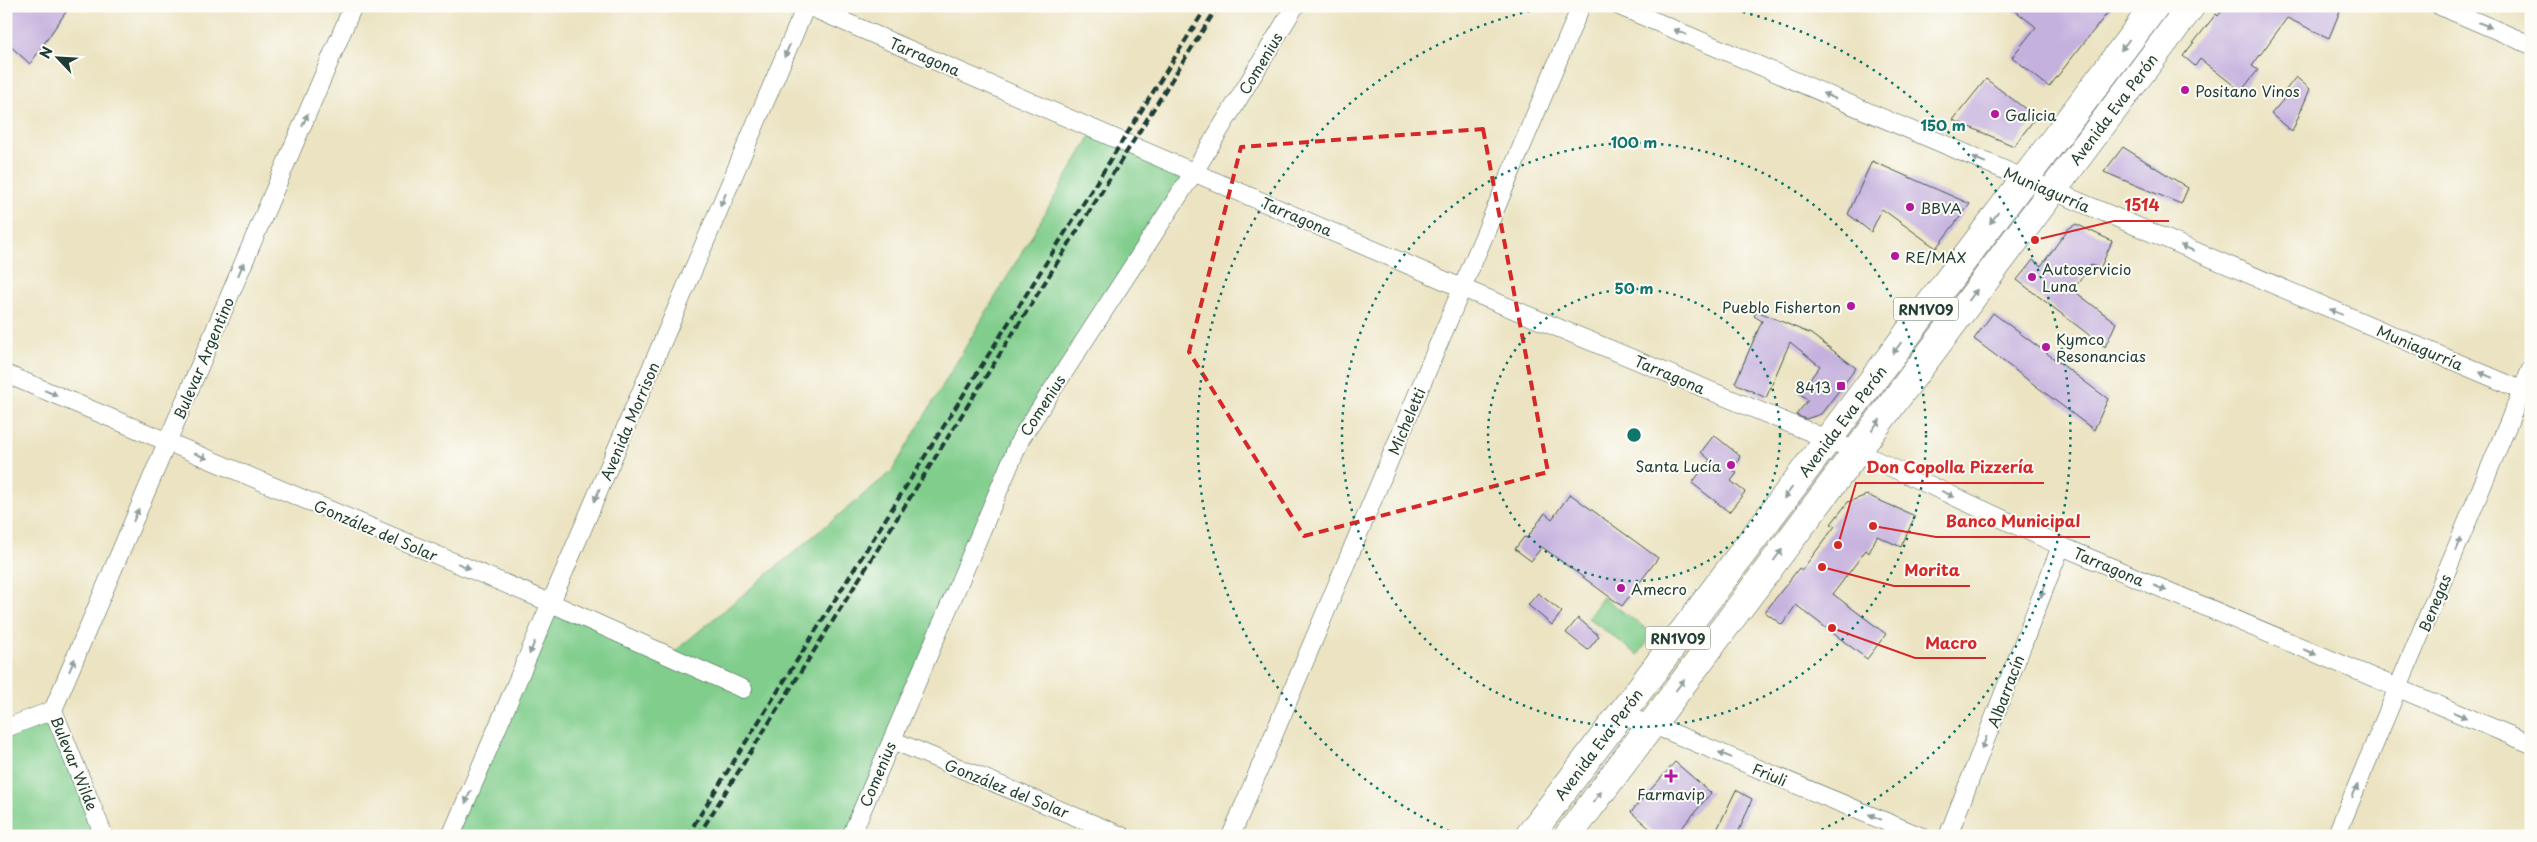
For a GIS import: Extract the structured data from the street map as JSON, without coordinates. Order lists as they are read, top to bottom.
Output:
{
  "streets": {
    "main road": ["Avenida Eva Perón", "RN1V09"],
    "street": [
      "Tarragona",
      "Comenius",
      "Muniagurría",
      "Bulevar Argentino",
      "Avenida Morrison",
      "Micheletti",
      "González del Solar",
      "Benegas",
      "Albarracín",
      "Bulevar Wilde",
      "Friuli"
    ]
  },
  "crossings": [
    ["Tarragona", "Comenius"],
    ["Tarragona", "Avenida Eva Perón"],
    ["Tarragona", "Avenida Morrison"],
    ["Tarragona", "Micheletti"],
    ["Tarragona", "Benegas"],
    ["Tarragona", "Albarracín"],
    ["Comenius", "González del Solar"],
    ["Avenida Eva Perón", "Muniagurría"],
    ["Avenida Eva Perón", "Friuli"],
    ["Muniagurría", "Benegas"],
    ["Bulevar Argentino", "González del Solar"],
    ["Bulevar Argentino", "Bulevar Wilde"],
    ["Avenida Morrison", "González del Solar"]
  ],
  "one_way": [
    "Tarragona",
    "Muniagurría",
    "Bulevar Argentino",
    "Avenida Morrison",
    "González del Solar",
    "Benegas",
    "Albarracín",
    "Friuli"
  ],
  "places": {
    "other": [
      "Positano Vinos",
      "Galicia",
      "BBVA",
      "1514",
      "RE/MAX",
      "Autoservicio Luna",
      "Pueblo Fisherton",
      "Kymco Resonancias",
      "Santa Lucía",
      "Banco Municipal",
      "Don Copolla Pizzería",
      "Morita",
      "Amecro",
      "Macro"
    ],
    "transit": ["8413"],
    "health": ["Farmavip"]
  },
  "north": "top left",
  "rings": ["150 m", "100 m", "50 m"]
}
